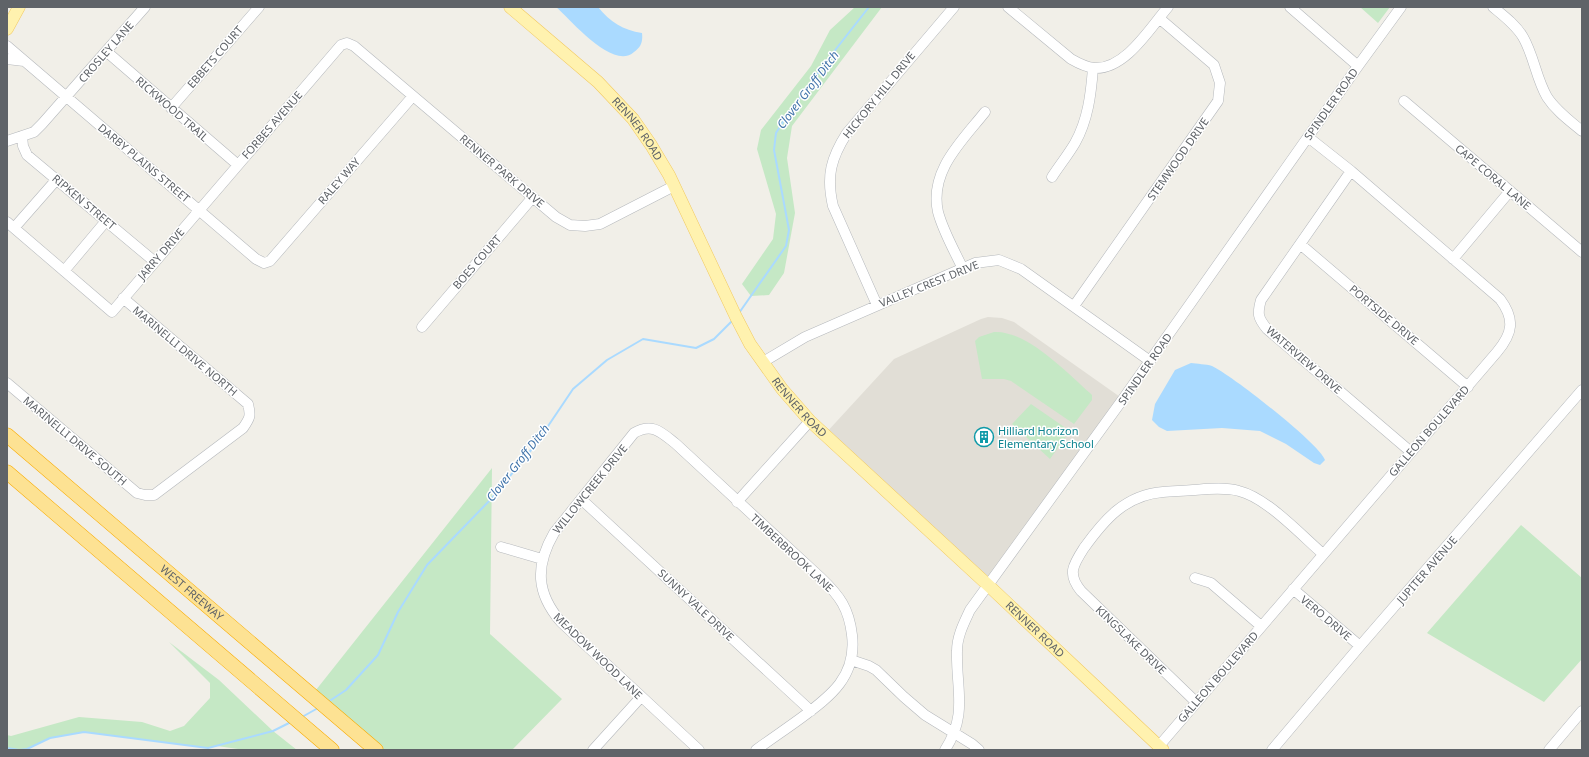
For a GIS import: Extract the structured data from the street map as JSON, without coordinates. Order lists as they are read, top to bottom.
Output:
{
  "streets": {
    "highway": ["WEST FREEWAY"],
    "main road": ["RENNER ROAD"],
    "street": [
      "CROSLEY LANE",
      "EBBETS COURT",
      "HICKORY HILL DRIVE",
      "SPINDLER ROAD",
      "RICKWOOD TRAIL",
      "FORBES AVENUE",
      "STEMWOOD DRIVE",
      "DARBY PLAINS STREET",
      "RENNER PARK DRIVE",
      "CAPE CORAL LANE",
      "RALEY WAY",
      "RIPKEN STREET",
      "JARRY DRIVE",
      "BOES COURT",
      "VALLEY CREST DRIVE",
      "PORTSIDE DRIVE",
      "MARINELLI DRIVE NORTH",
      "WATERVIEW DRIVE",
      "GALLEON BOULEVARD",
      "MARINELLI DRIVE SOUTH",
      "WILLOWCREEK DRIVE",
      "TIMBERBROOK LANE",
      "JUPITER AVENUE",
      "SUNNY VALE DRIVE",
      "VERO DRIVE",
      "KINGSLAKE DRIVE",
      "MEADOW WOOD LANE"
    ]
  },
  "crossings": [
    ["CROSLEY LANE", "RICKWOOD TRAIL"],
    ["CROSLEY LANE", "DARBY PLAINS STREET"],
    ["CROSLEY LANE", "RIPKEN STREET"],
    ["EBBETS COURT", "RICKWOOD TRAIL"],
    ["HICKORY HILL DRIVE", "VALLEY CREST DRIVE"],
    ["SPINDLER ROAD", "RENNER ROAD"],
    ["SPINDLER ROAD", "VALLEY CREST DRIVE"],
    ["SPINDLER ROAD", "GALLEON BOULEVARD"],
    ["RICKWOOD TRAIL", "FORBES AVENUE"],
    ["FORBES AVENUE", "DARBY PLAINS STREET"],
    ["FORBES AVENUE", "RENNER PARK DRIVE"],
    ["FORBES AVENUE", "JARRY DRIVE"],
    ["RENNER ROAD", "RENNER PARK DRIVE"],
    ["RENNER ROAD", "VALLEY CREST DRIVE"],
    ["RENNER ROAD", "GALLEON BOULEVARD"],
    ["STEMWOOD DRIVE", "VALLEY CREST DRIVE"],
    ["DARBY PLAINS STREET", "RALEY WAY"],
    ["DARBY PLAINS STREET", "JARRY DRIVE"],
    ["RENNER PARK DRIVE", "RALEY WAY"],
    ["RENNER PARK DRIVE", "BOES COURT"],
    ["RIPKEN STREET", "JARRY DRIVE"],
    ["JARRY DRIVE", "MARINELLI DRIVE NORTH"],
    ["PORTSIDE DRIVE", "WATERVIEW DRIVE"],
    ["PORTSIDE DRIVE", "GALLEON BOULEVARD"],
    ["MARINELLI DRIVE NORTH", "MARINELLI DRIVE SOUTH"],
    ["WATERVIEW DRIVE", "GALLEON BOULEVARD"],
    ["GALLEON BOULEVARD", "VERO DRIVE"],
    ["GALLEON BOULEVARD", "KINGSLAKE DRIVE"],
    ["WILLOWCREEK DRIVE", "TIMBERBROOK LANE"],
    ["WILLOWCREEK DRIVE", "SUNNY VALE DRIVE"],
    ["WILLOWCREEK DRIVE", "MEADOW WOOD LANE"],
    ["TIMBERBROOK LANE", "SUNNY VALE DRIVE"],
    ["JUPITER AVENUE", "VERO DRIVE"]
  ],
  "water": ["Clover Groff Ditch"],
  "places": {
    "building": ["Hilliard Horizon Elementary School"]
  }
}
